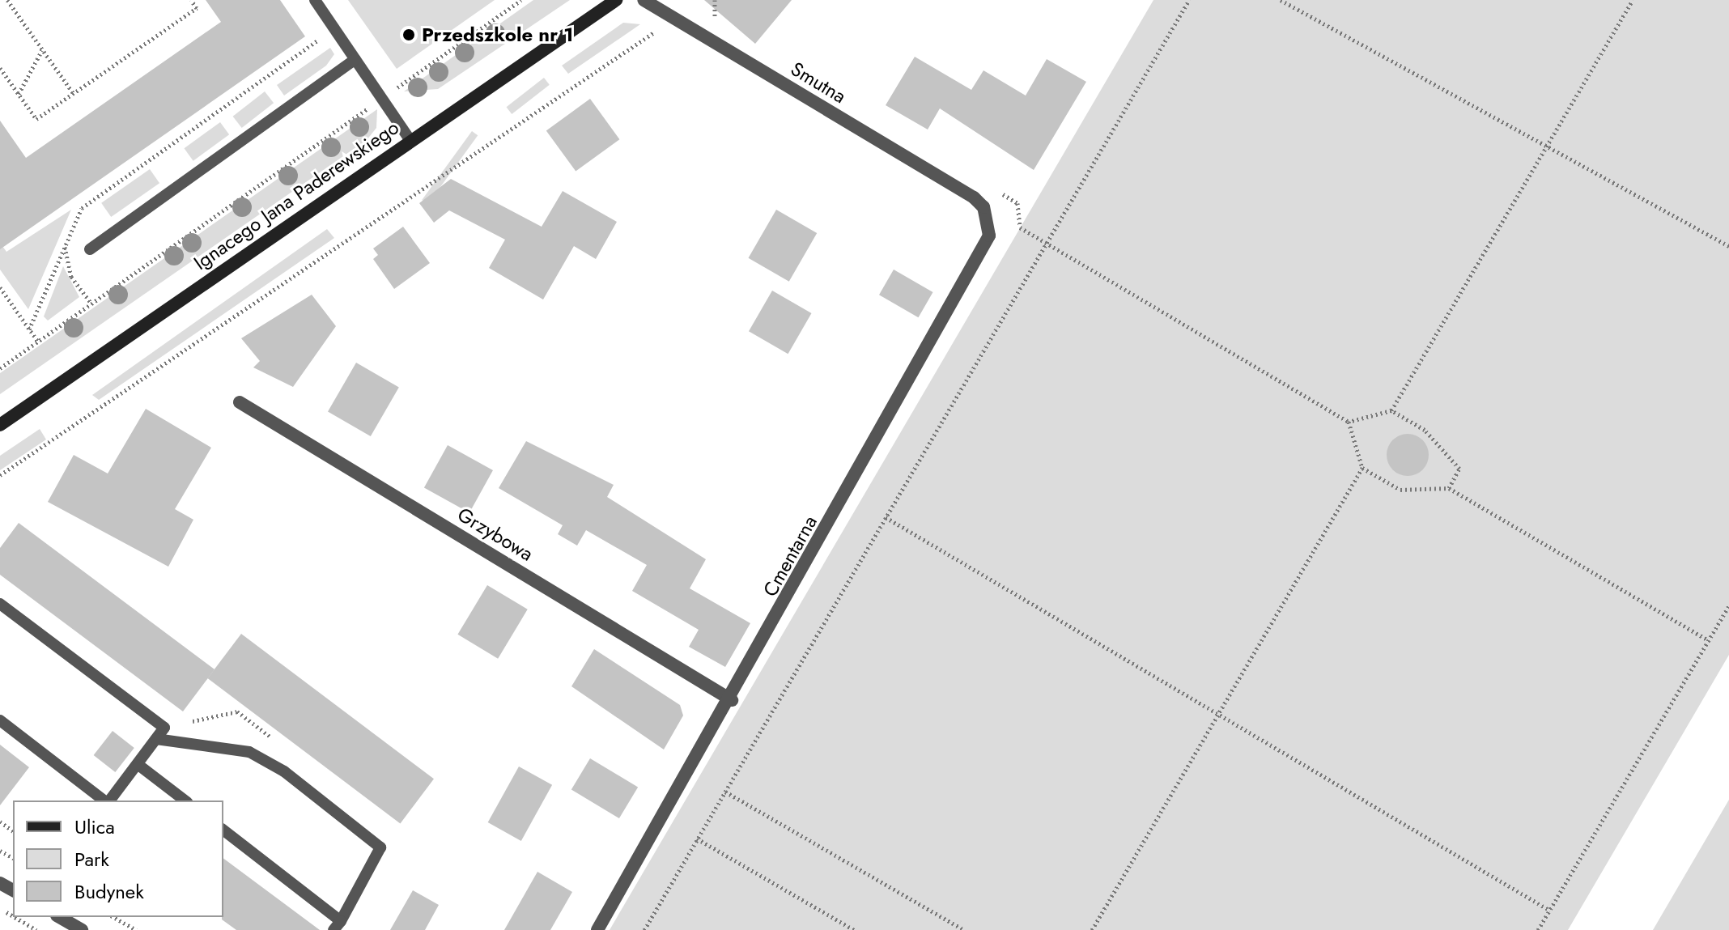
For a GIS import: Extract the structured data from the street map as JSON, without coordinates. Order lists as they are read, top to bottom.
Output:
{
  "streets": {
    "main road": ["Ignacego Jana Paderewskiego"],
    "street": ["Smutna", "Grzybowa", "Cmentarna"]
  },
  "crossings": [
    ["Smutna", "Cmentarna"],
    ["Grzybowa", "Cmentarna"]
  ],
  "places": ["Przedszkole nr 1"],
  "legend": ["Ulica", "Park", "Budynek"]
}
